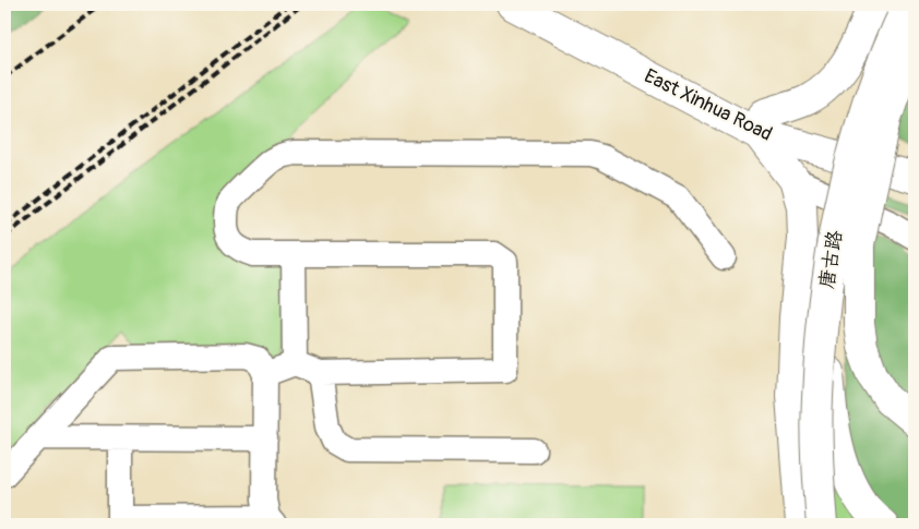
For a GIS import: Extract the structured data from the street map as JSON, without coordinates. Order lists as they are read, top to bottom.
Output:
{
  "streets": {
    "main road": ["East Xinhua Road", "唐古路"]
  }
}
